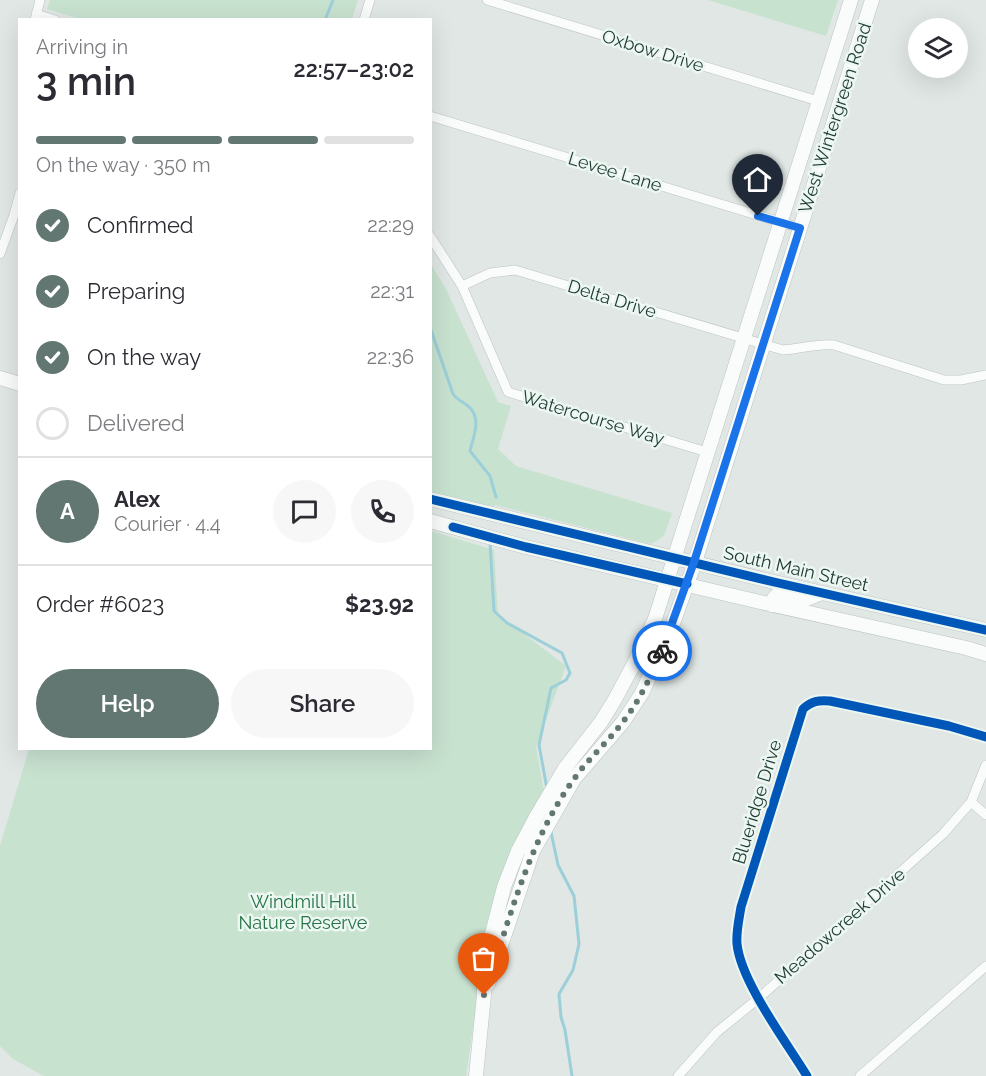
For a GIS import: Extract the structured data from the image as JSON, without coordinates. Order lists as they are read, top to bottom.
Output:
{
  "streets": {
    "main road": ["West Wintergreen Road", "South Main Street"],
    "street": [
      "Oxbow Drive",
      "Levee Lane",
      "Delta Drive",
      "Watercourse Way",
      "Blueridge Drive",
      "Meadowcreek Drive"
    ]
  },
  "crossings": [
    ["Oxbow Drive", "West Wintergreen Road"],
    ["West Wintergreen Road", "Levee Lane"],
    ["West Wintergreen Road", "Delta Drive"],
    ["West Wintergreen Road", "Watercourse Way"],
    ["West Wintergreen Road", "South Main Street"],
    ["Delta Drive", "Watercourse Way"],
    ["Blueridge Drive", "Meadowcreek Drive"]
  ],
  "parks": ["Windmill Hill Nature Reserve"],
  "page": {
    "heading": ["3 min", "Arriving in", "22:57–23:02"],
    "panel": [
      "Alex",
      "Courier · 4.4",
      "Order #6023",
      "$23.92"
    ],
    "bar": "On the way · 350 m",
    "list": [
      ["Confirmed", "22:29"],
      ["Preparing", "22:31"],
      ["On the way", "22:36"],
      "Delivered"
    ],
    "round": "A",
    "buttons": ["Help", "Share"]
  }
}
